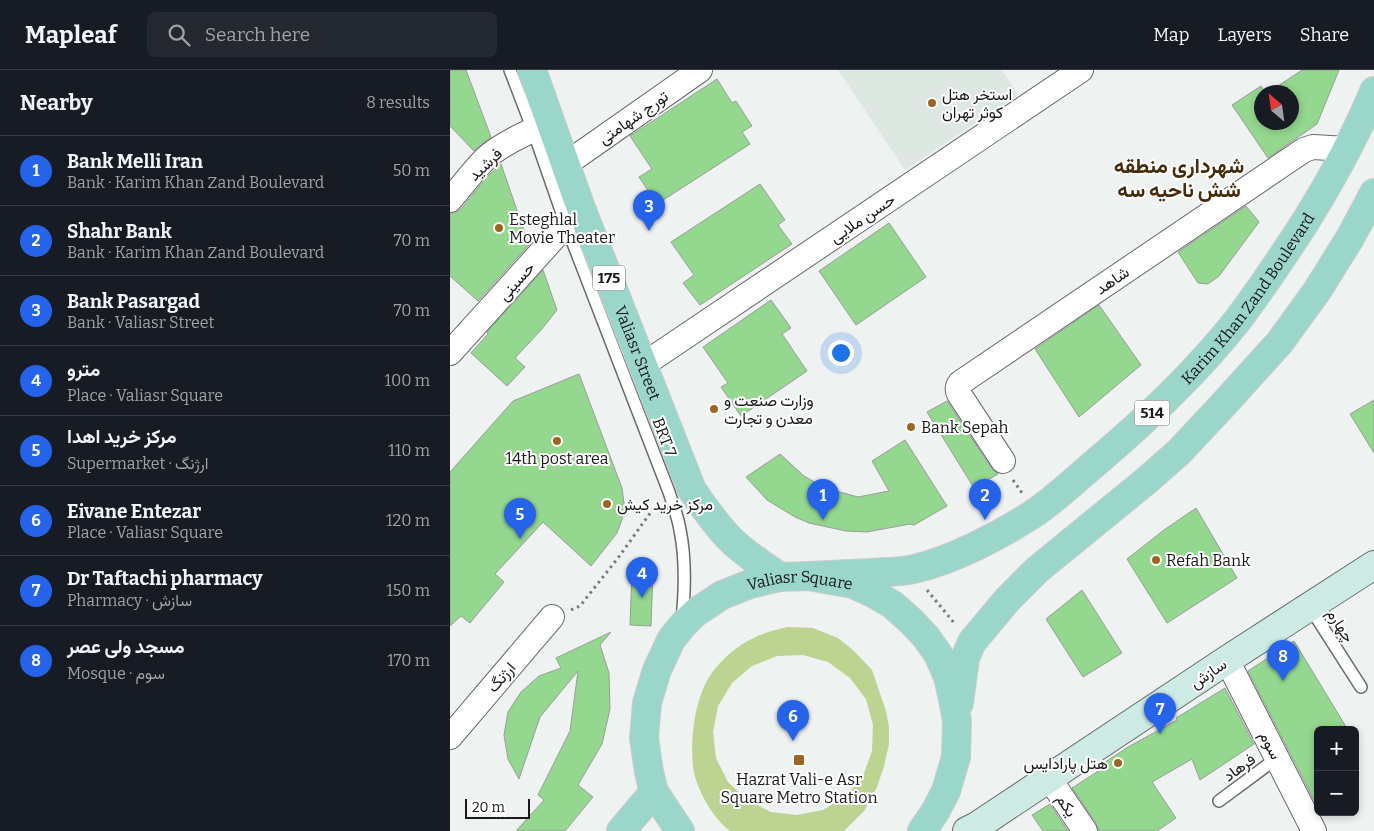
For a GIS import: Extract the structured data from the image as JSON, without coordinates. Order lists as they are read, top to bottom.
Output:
{
  "streets": {
    "main road": [
      "175",
      "Karim Khan Zand Boulevard",
      "Valiasr Street",
      "514",
      "Valiasr Square"
    ],
    "street": [
      "تورج شهامتی",
      "فرشید",
      "حسن ملایی",
      "شاهد",
      "حسینی",
      "سازش",
      "ارژنگ",
      "سوم",
      "یکم"
    ],
    "lane": ["BRT 7", "چهارم", "فرهاد"]
  },
  "crossings": [
    ["تورج شهامتی", "Valiasr Street"],
    ["فرشید", "Valiasr Street"],
    ["فرشید", "BRT 7"],
    ["حسن ملایی", "Valiasr Street"],
    ["شاهد", "Karim Khan Zand Boulevard"],
    ["حسینی", "Valiasr Street"],
    ["حسینی", "BRT 7"],
    ["Karim Khan Zand Boulevard", "Valiasr Square"],
    ["Valiasr Street", "BRT 7"],
    ["Valiasr Street", "Valiasr Square"],
    ["BRT 7", "Valiasr Square"],
    ["چهارم", "سازش"],
    ["سازش", "سوم"],
    ["سازش", "یکم"],
    ["سوم", "فرهاد"]
  ],
  "districts": ["شهرداری منطقه شش ناحیه سه"],
  "places": {
    "other": [
      "استخر هتل کوثر تهران",
      "Esteghlal Movie Theater",
      "وزارت صنعت و معدن و تجارت",
      "Bank Sepah",
      "14th post area",
      "مرکز خرید کیش",
      "Refah Bank",
      "هتل پارادایس"
    ],
    "transit": ["Hazrat Vali-e Asr Square Metro Station"]
  },
  "scale_bar": "20 m",
  "north": "top left",
  "page": {
    "header": "Mapleaf",
    "search": "Search here",
    "nav": ["Map", "Layers", "Share"],
    "heading": ["Nearby", "8 results"],
    "list": [
      {
        "mark": "1",
        "name": "Bank Melli Iran",
        "note": "Bank · Karim Khan Zand Boulevard",
        "value": "50 m"
      },
      {
        "mark": "2",
        "name": "Shahr Bank",
        "note": "Bank · Karim Khan Zand Boulevard",
        "value": "70 m"
      },
      {
        "mark": "3",
        "name": "Bank Pasargad",
        "note": "Bank · Valiasr Street",
        "value": "70 m"
      },
      {
        "mark": "4",
        "name": "مترو",
        "note": "Place · Valiasr Square",
        "value": "100 m"
      },
      {
        "mark": "5",
        "name": "مرکز خرید اهدا",
        "note": "Supermarket · ارژنگ",
        "value": "110 m"
      },
      {
        "mark": "6",
        "name": "Eivane Entezar",
        "note": "Place · Valiasr Square",
        "value": "120 m"
      },
      {
        "mark": "7",
        "name": "Dr Taftachi pharmacy",
        "note": "Pharmacy · سازش",
        "value": "150 m"
      },
      {
        "mark": "8",
        "name": "مسجد ولی عصر",
        "note": "Mosque · سوم",
        "value": "170 m"
      }
    ],
    "pins": [
      "3",
      "1",
      "2",
      "5",
      "4",
      "8",
      "7",
      "6"
    ],
    "map_buttons": ["+", "−"],
    "scale": "20 m"
  }
}
